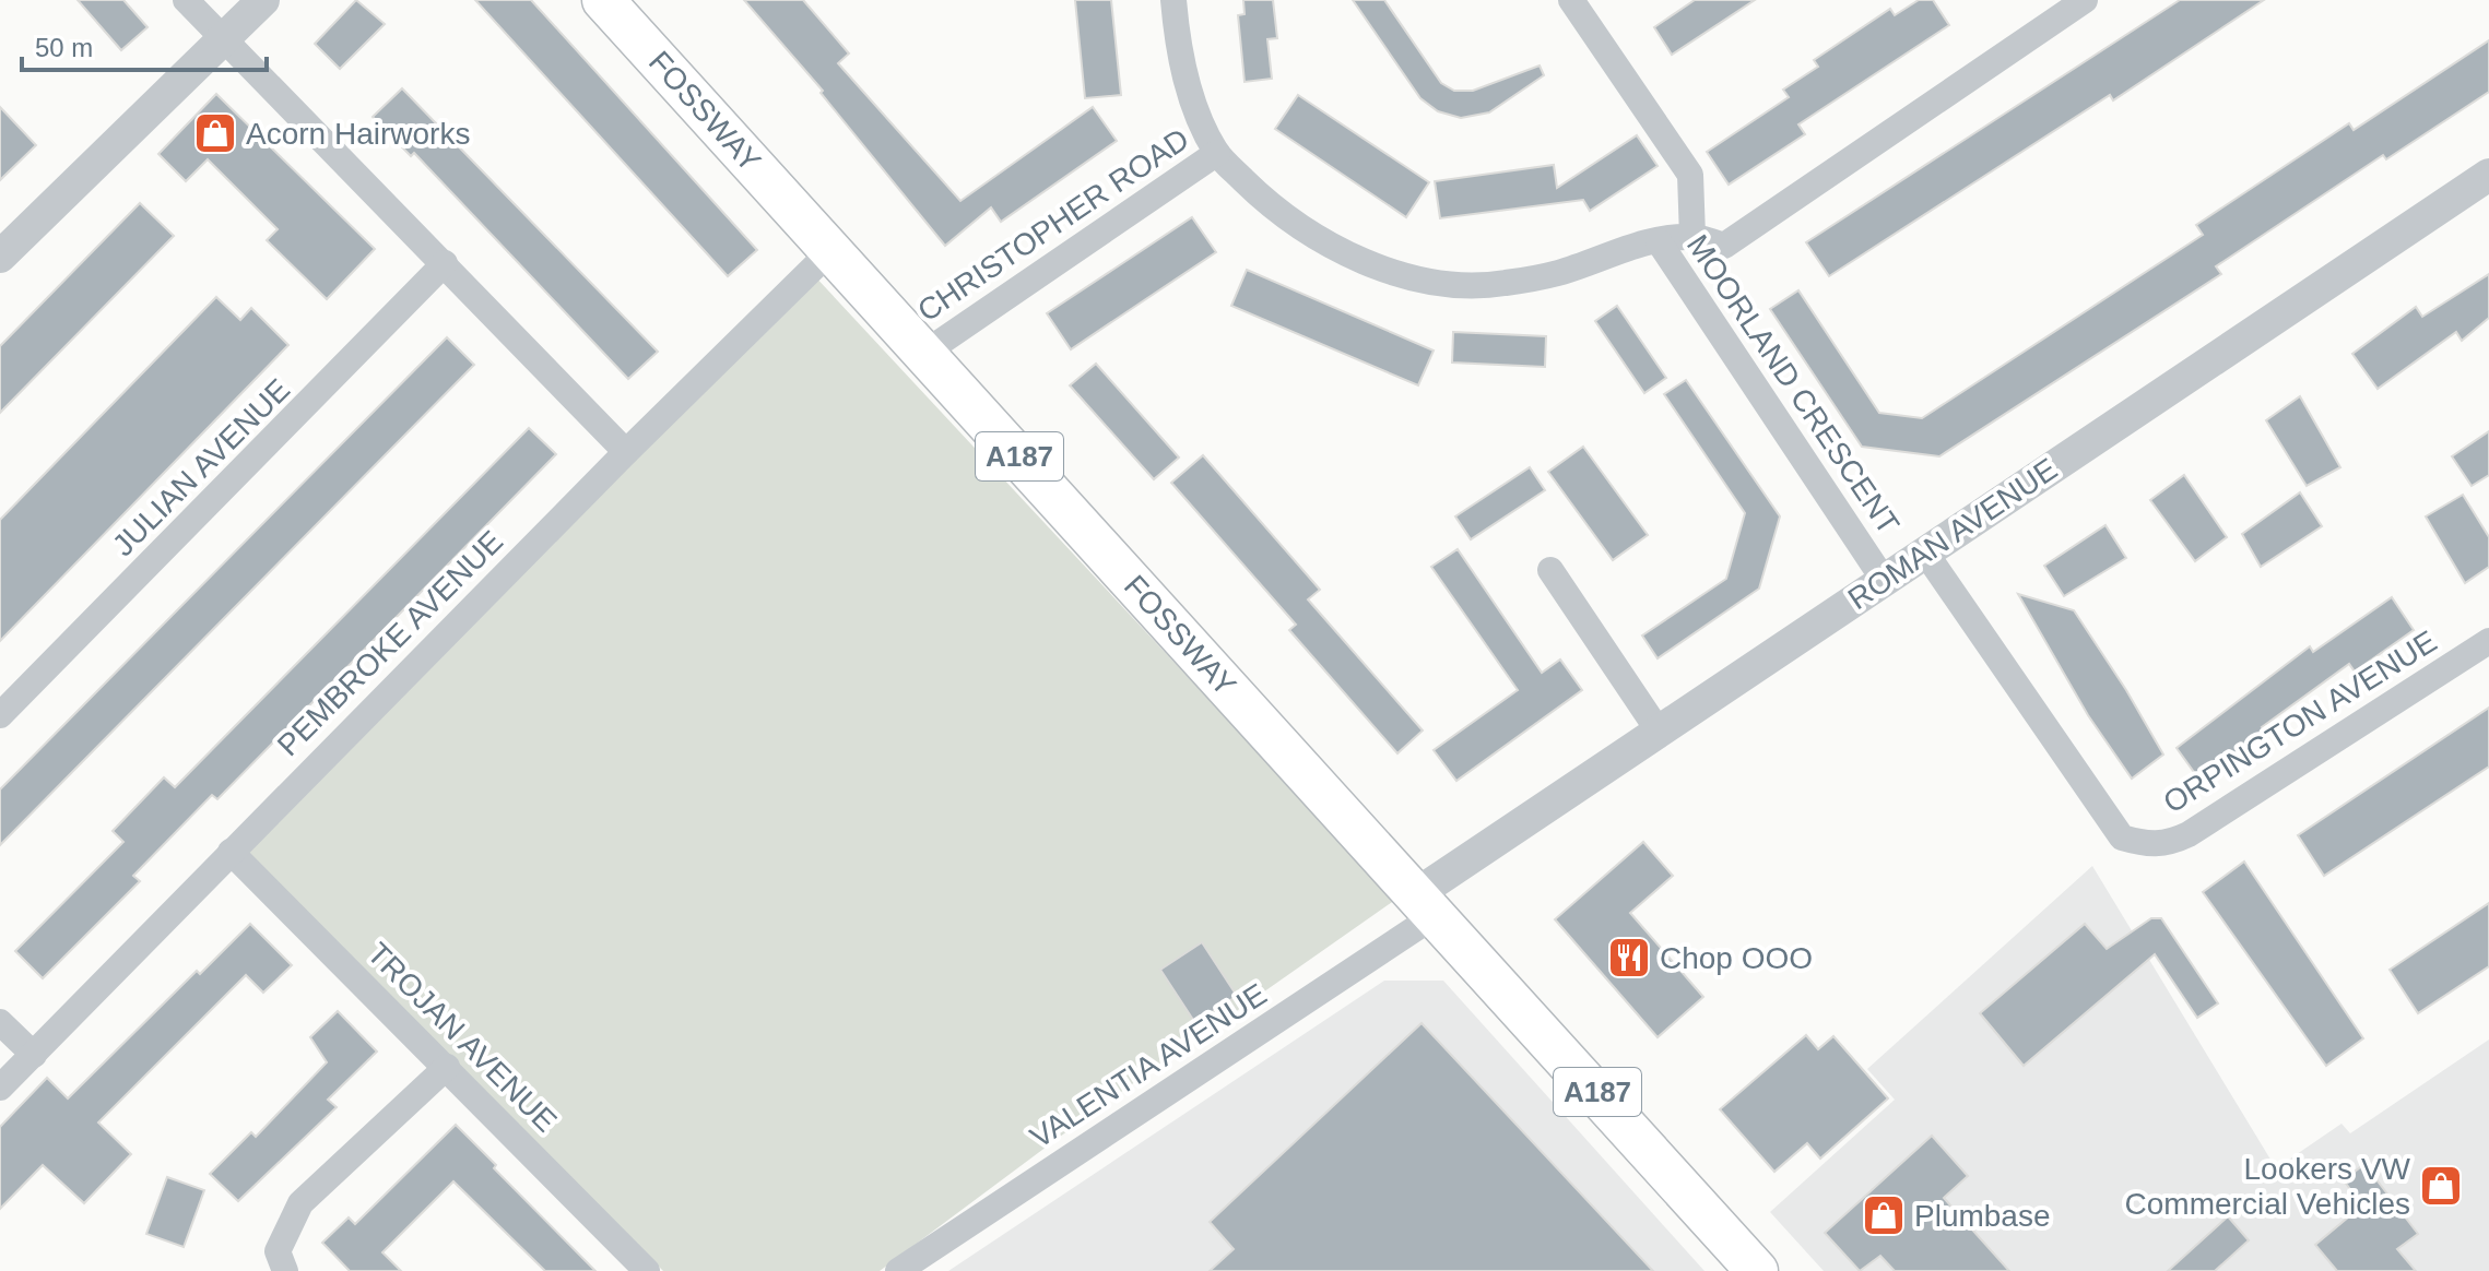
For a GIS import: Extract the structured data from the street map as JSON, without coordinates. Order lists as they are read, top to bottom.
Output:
{
  "streets": {
    "main road": ["FOSSWAY", "A187"],
    "street": [
      "CHRISTOPHER ROAD",
      "MOORLAND CRESCENT",
      "JULIAN AVENUE",
      "ROMAN AVENUE",
      "PEMBROKE AVENUE",
      "ORPINGTON AVENUE",
      "TROJAN AVENUE",
      "VALENTIA AVENUE"
    ]
  },
  "crossings": [
    ["FOSSWAY", "CHRISTOPHER ROAD"],
    ["FOSSWAY", "ROMAN AVENUE"],
    ["FOSSWAY", "PEMBROKE AVENUE"],
    ["FOSSWAY", "VALENTIA AVENUE"],
    ["CHRISTOPHER ROAD", "MOORLAND CRESCENT"],
    ["MOORLAND CRESCENT", "ROMAN AVENUE"],
    ["ROMAN AVENUE", "ORPINGTON AVENUE"],
    ["ROMAN AVENUE", "VALENTIA AVENUE"],
    ["PEMBROKE AVENUE", "TROJAN AVENUE"]
  ],
  "places": {
    "shop": ["Acorn Hairworks", "Lookers VW Commercial Vehicles", "Plumbase"],
    "restaurant": ["Chop OOO"]
  },
  "scale_bar": "50 m"
}
